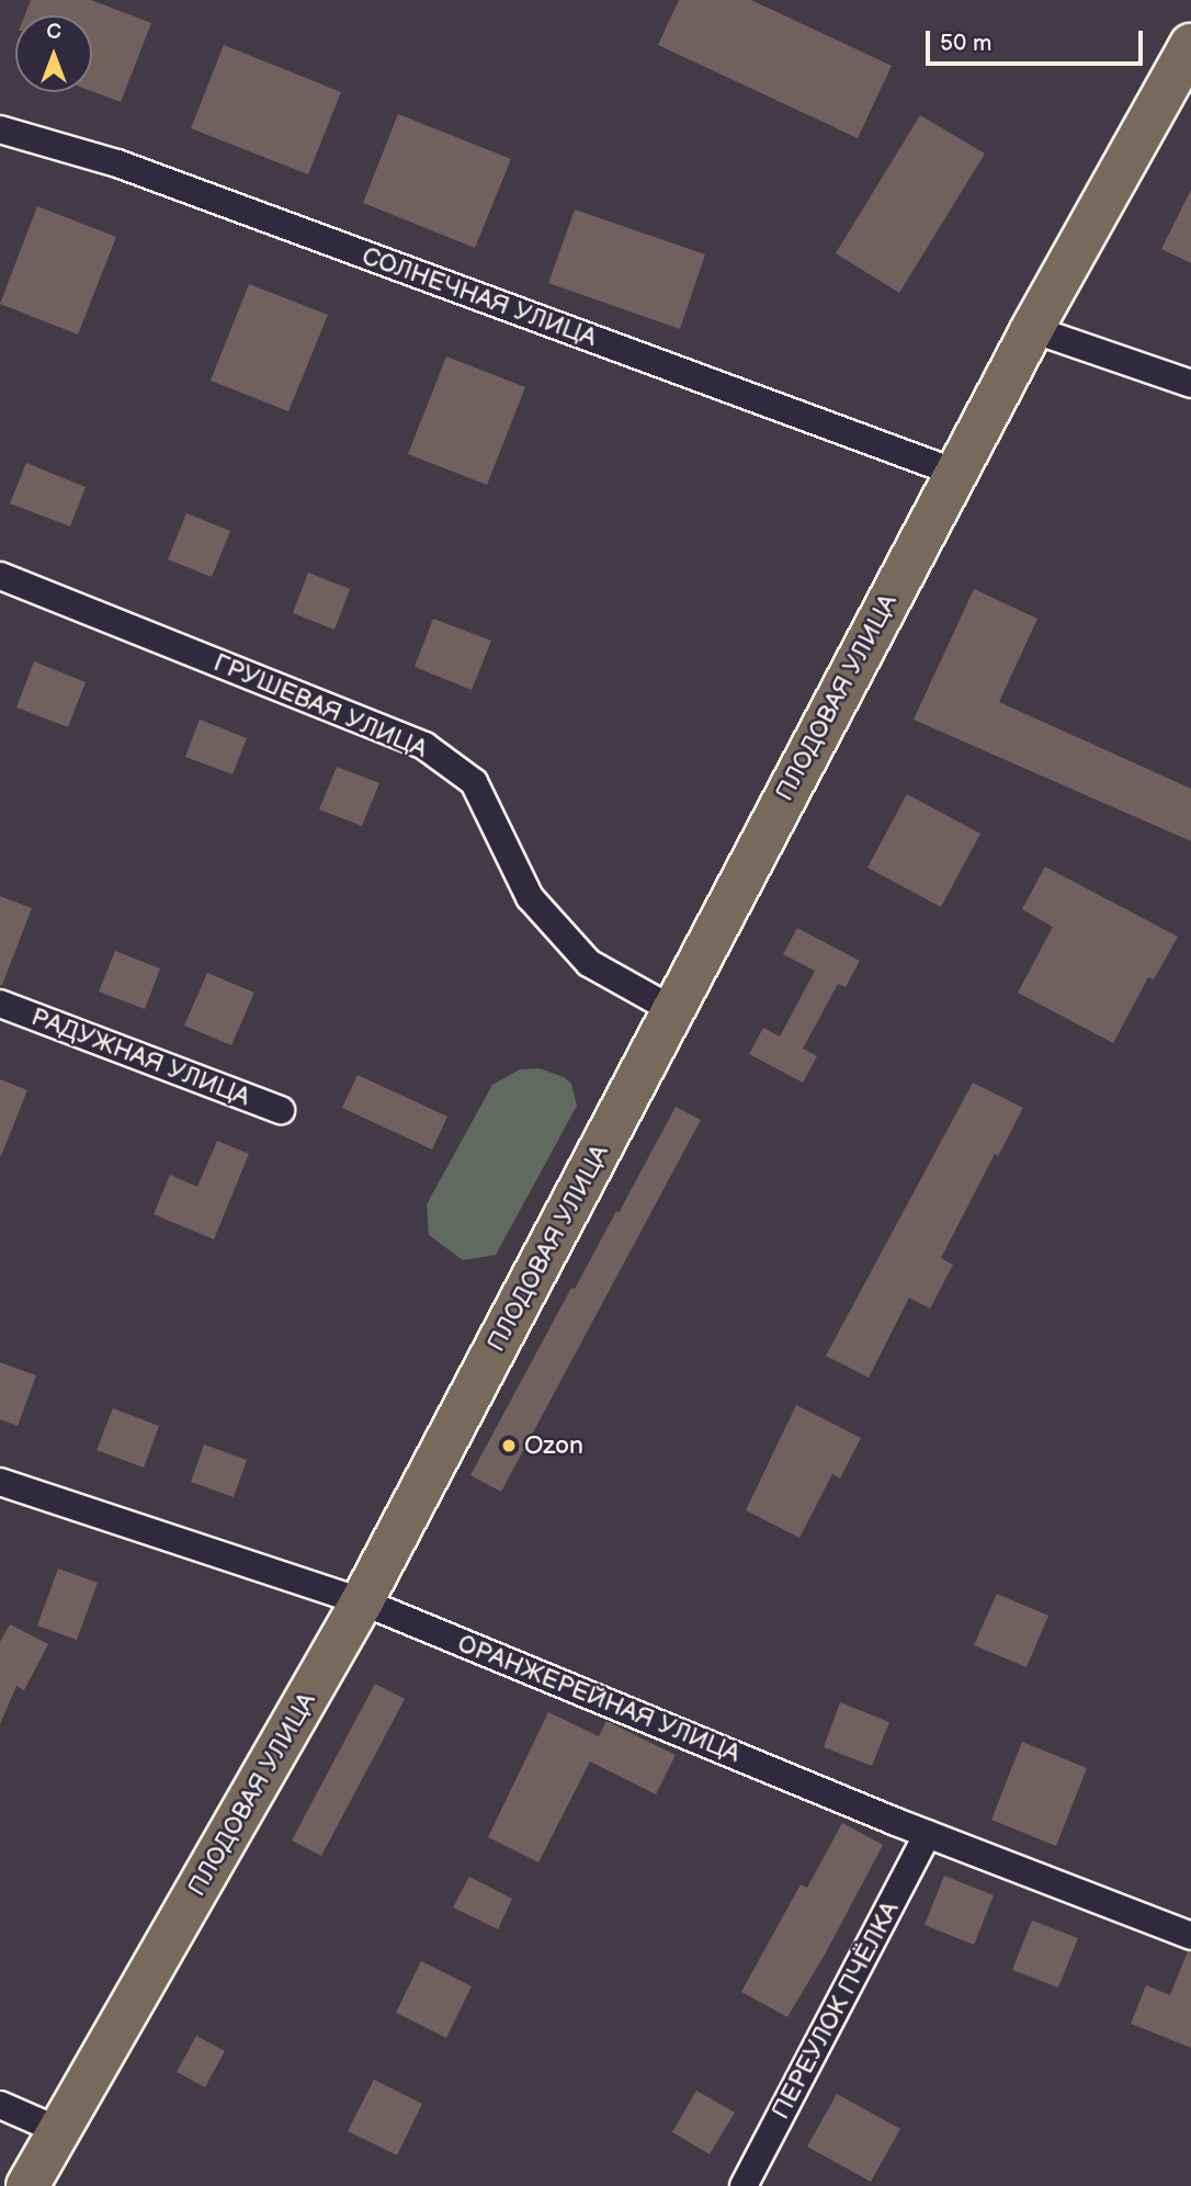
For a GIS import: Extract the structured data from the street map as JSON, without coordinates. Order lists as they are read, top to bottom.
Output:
{
  "streets": {
    "main road": ["ПЛОДОВАЯ УЛИЦА"],
    "street": [
      "СОЛНЕЧНАЯ УЛИЦА",
      "ГРУШЕВАЯ УЛИЦА",
      "РАДУЖНАЯ УЛИЦА",
      "ОРАНЖЕРЕЙНАЯ УЛИЦА",
      "ПЕРЕУЛОК ПЧЁЛКА"
    ]
  },
  "crossings": [
    ["СОЛНЕЧНАЯ УЛИЦА", "ПЛОДОВАЯ УЛИЦА"],
    ["ПЛОДОВАЯ УЛИЦА", "ГРУШЕВАЯ УЛИЦА"],
    ["ПЛОДОВАЯ УЛИЦА", "ОРАНЖЕРЕЙНАЯ УЛИЦА"],
    ["ОРАНЖЕРЕЙНАЯ УЛИЦА", "ПЕРЕУЛОК ПЧЁЛКА"]
  ],
  "places": ["Ozon"],
  "scale_bar": "50 m",
  "north": "top"
}
